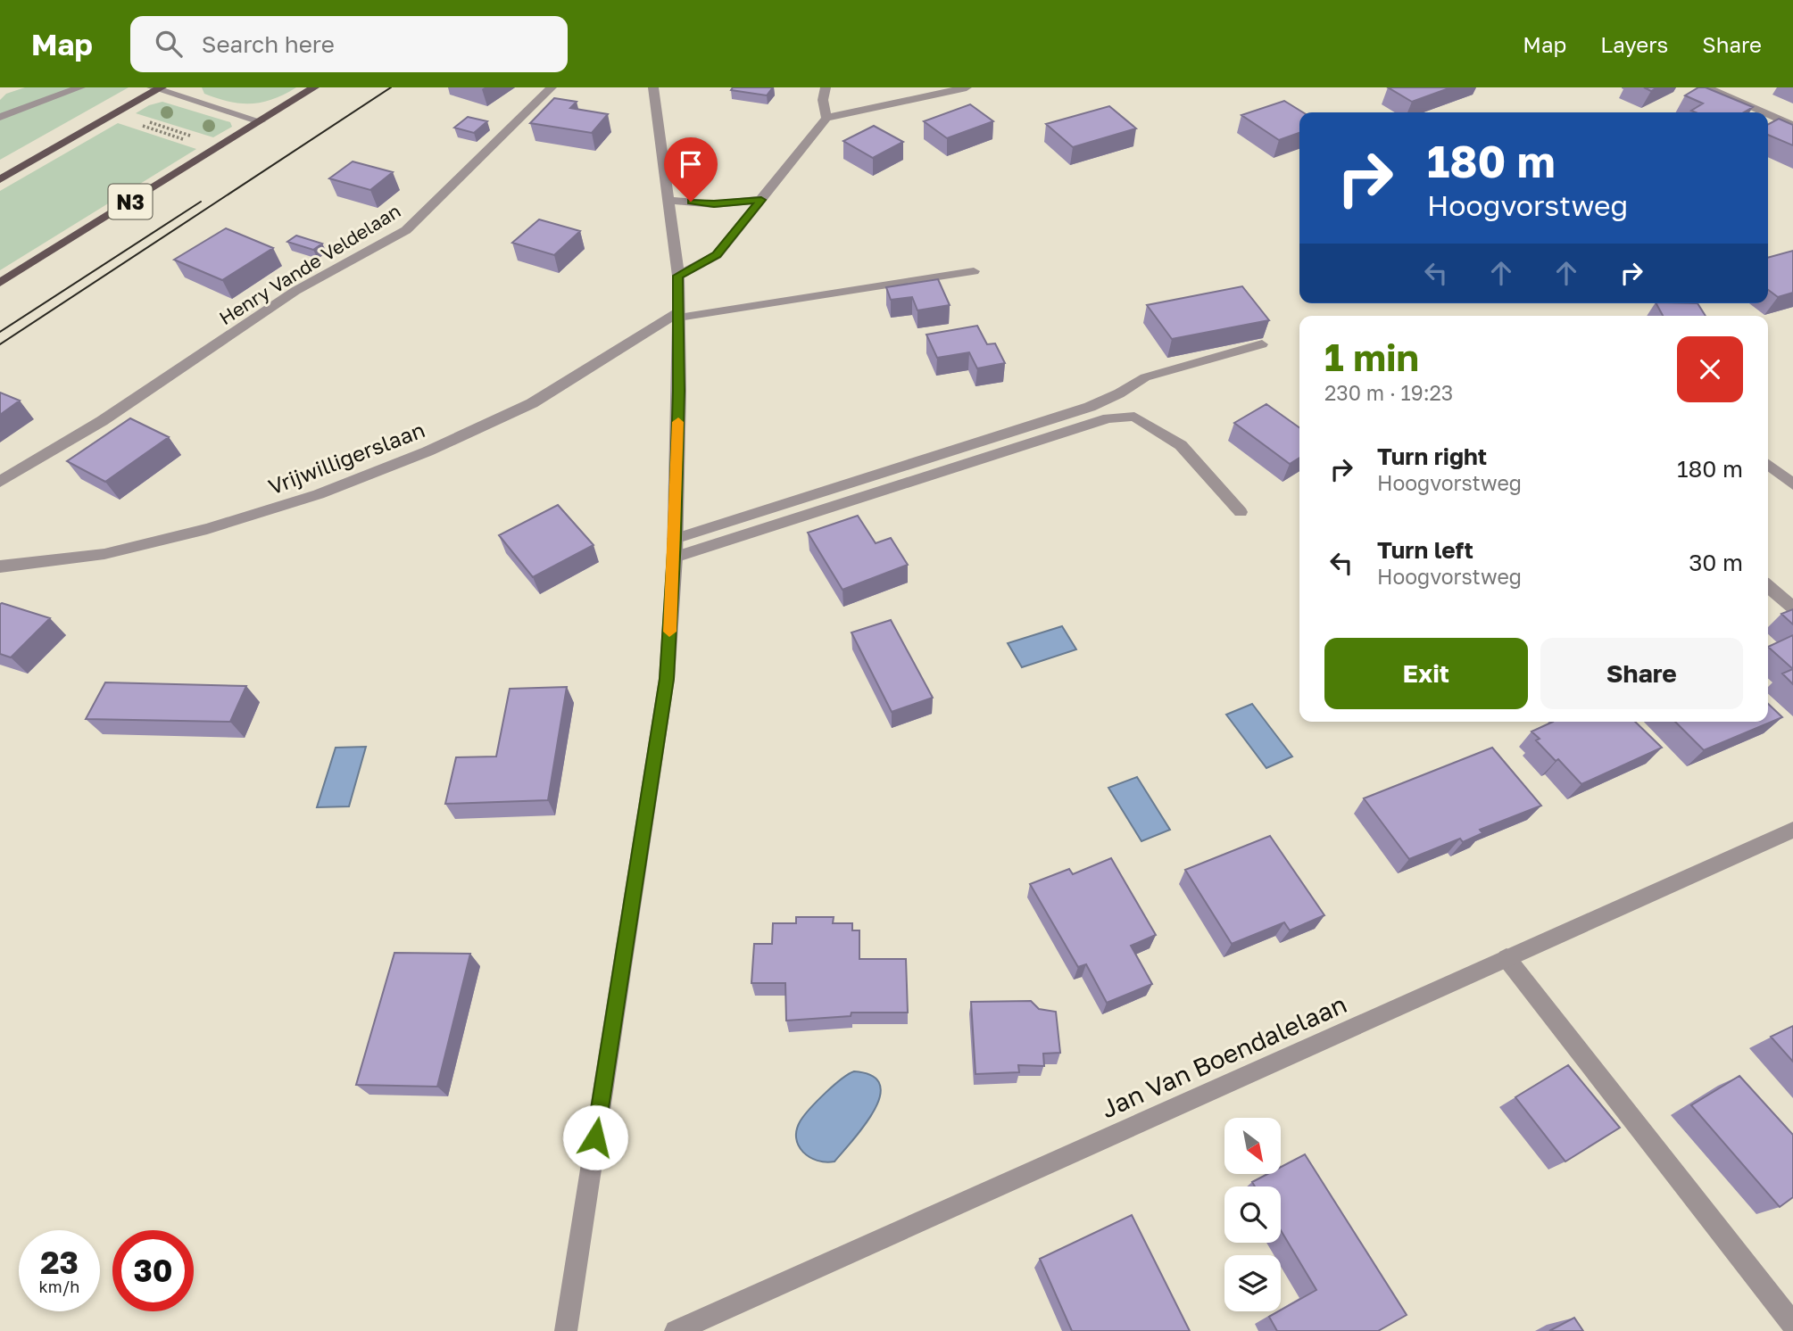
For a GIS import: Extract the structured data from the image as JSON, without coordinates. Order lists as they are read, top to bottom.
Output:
{
  "streets": {
    "main road": ["N3"],
    "street": ["Henry Vande Veldelaan", "Vrijwilligerslaan", "Jan Van Boendalelaan"]
  },
  "north": "bottom right",
  "page": {
    "header": "Map",
    "search": "Search here",
    "nav": ["Map", "Layers", "Share"],
    "turn": ["180 m", "Hoogvorstweg"],
    "heading": ["1 min", "230 m · 19:23"],
    "list": [
      {
        "name": "Turn right",
        "note": "Hoogvorstweg",
        "value": "180 m"
      },
      {
        "name": "Turn left",
        "note": "Hoogvorstweg",
        "value": "30 m"
      }
    ],
    "buttons": ["Exit", "Share"],
    "speed": "23 km/h",
    "limit": "30"
  }
}
